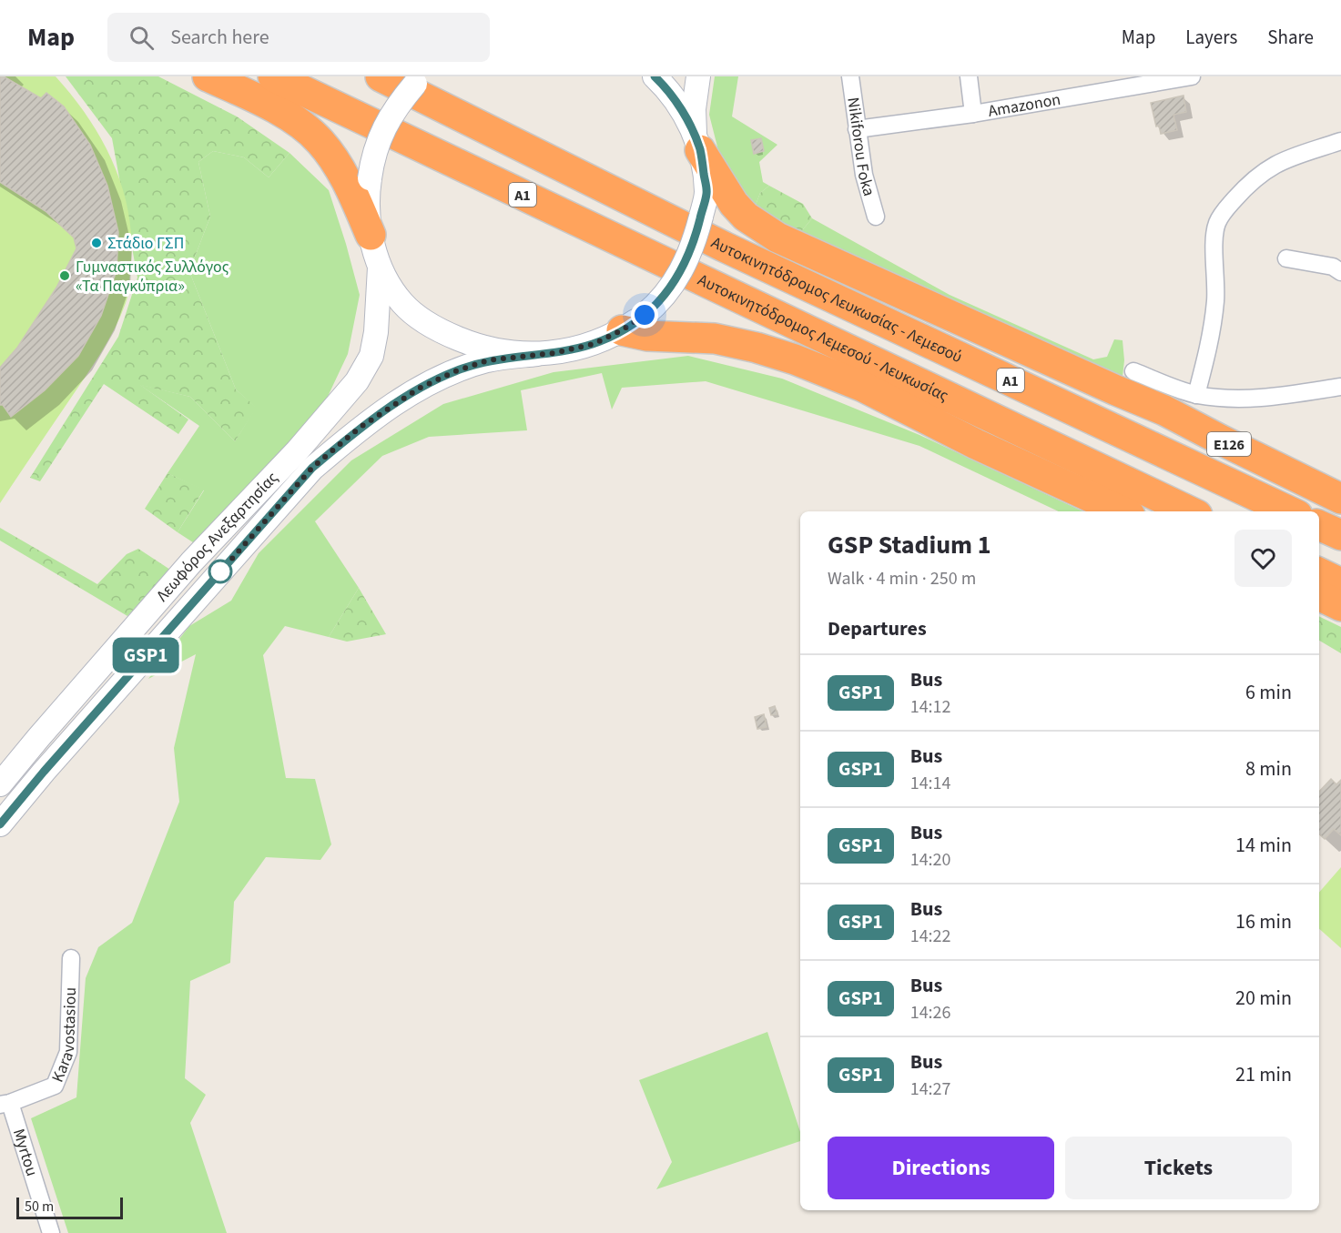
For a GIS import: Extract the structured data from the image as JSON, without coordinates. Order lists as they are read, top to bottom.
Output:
{
  "streets": {
    "highway": [
      "A1",
      "Αυτοκινητόδρομος Λευκωσίας - Λεμεσού",
      "Αυτοκινητόδρομος Λεμεσού - Λευκωσίας",
      "E126"
    ],
    "main road": ["Λεωφόρος Ανεξαρτησίας"],
    "street": [
      "Amazonon",
      "Nikiforou Foka",
      "Karavostasiou",
      "Myrtou"
    ]
  },
  "crossings": [
    ["Amazonon", "Nikiforou Foka"],
    ["Karavostasiou", "Myrtou"]
  ],
  "places": ["Στάδιο ΓΣΠ", "Γυμναστικός Συλλόγος «Τα Παγκύπρια»"],
  "lines": ["bus line GSP1"],
  "scale_bar": "50 m",
  "page": {
    "header": "Map",
    "search": "Search here",
    "nav": ["Map", "Layers", "Share"],
    "on_map": "GSP1",
    "heading": [
      ["GSP Stadium 1", "Walk · 4 min · 250 m"],
      "Departures"
    ],
    "list": [
      {
        "mark": "GSP1",
        "name": "Bus",
        "note": "14:12",
        "value": "6 min"
      },
      {
        "mark": "GSP1",
        "name": "Bus",
        "note": "14:14",
        "value": "8 min"
      },
      {
        "mark": "GSP1",
        "name": "Bus",
        "note": "14:20",
        "value": "14 min"
      },
      {
        "mark": "GSP1",
        "name": "Bus",
        "note": "14:22",
        "value": "16 min"
      },
      {
        "mark": "GSP1",
        "name": "Bus",
        "note": "14:26",
        "value": "20 min"
      },
      {
        "mark": "GSP1",
        "name": "Bus",
        "note": "14:27",
        "value": "21 min"
      }
    ],
    "buttons": ["Directions", "Tickets"],
    "scale": "50 m"
  }
}
